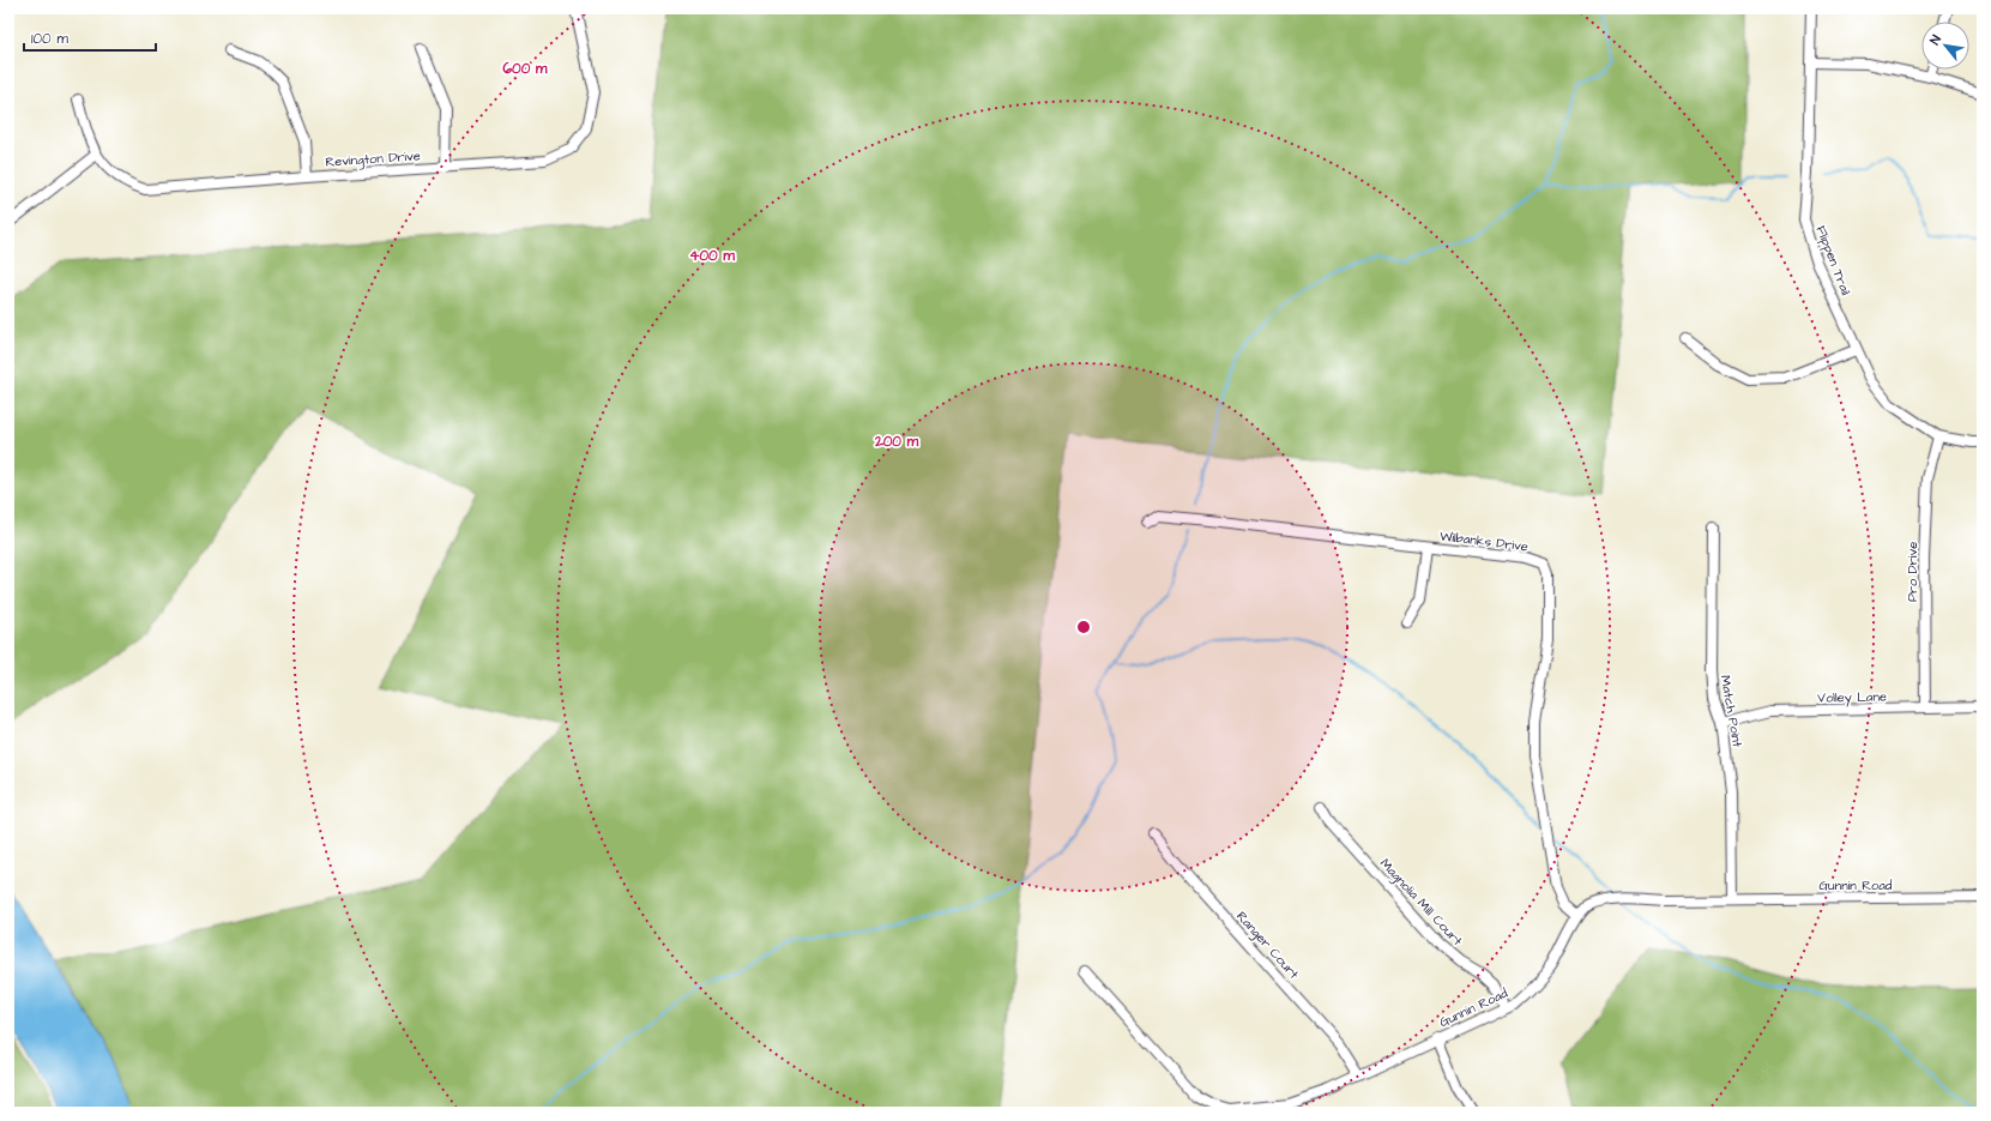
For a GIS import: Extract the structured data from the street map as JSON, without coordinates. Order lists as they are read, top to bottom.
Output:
{
  "streets": {
    "street": [
      "Revington Drive",
      "Flippen Trail",
      "Wilbanks Drive",
      "Pro Drive",
      "Volley Lane",
      "Match Point",
      "Gunnin Road",
      "Magnolia Mill Court",
      "Ranger Court"
    ]
  },
  "crossings": [
    ["Flippen Trail", "Pro Drive"],
    ["Wilbanks Drive", "Gunnin Road"],
    ["Pro Drive", "Volley Lane"],
    ["Volley Lane", "Match Point"],
    ["Match Point", "Gunnin Road"],
    ["Gunnin Road", "Magnolia Mill Court"],
    ["Gunnin Road", "Ranger Court"]
  ],
  "scale_bar": "100 m",
  "north": "top left",
  "rings": ["600 m", "400 m", "200 m"]
}
